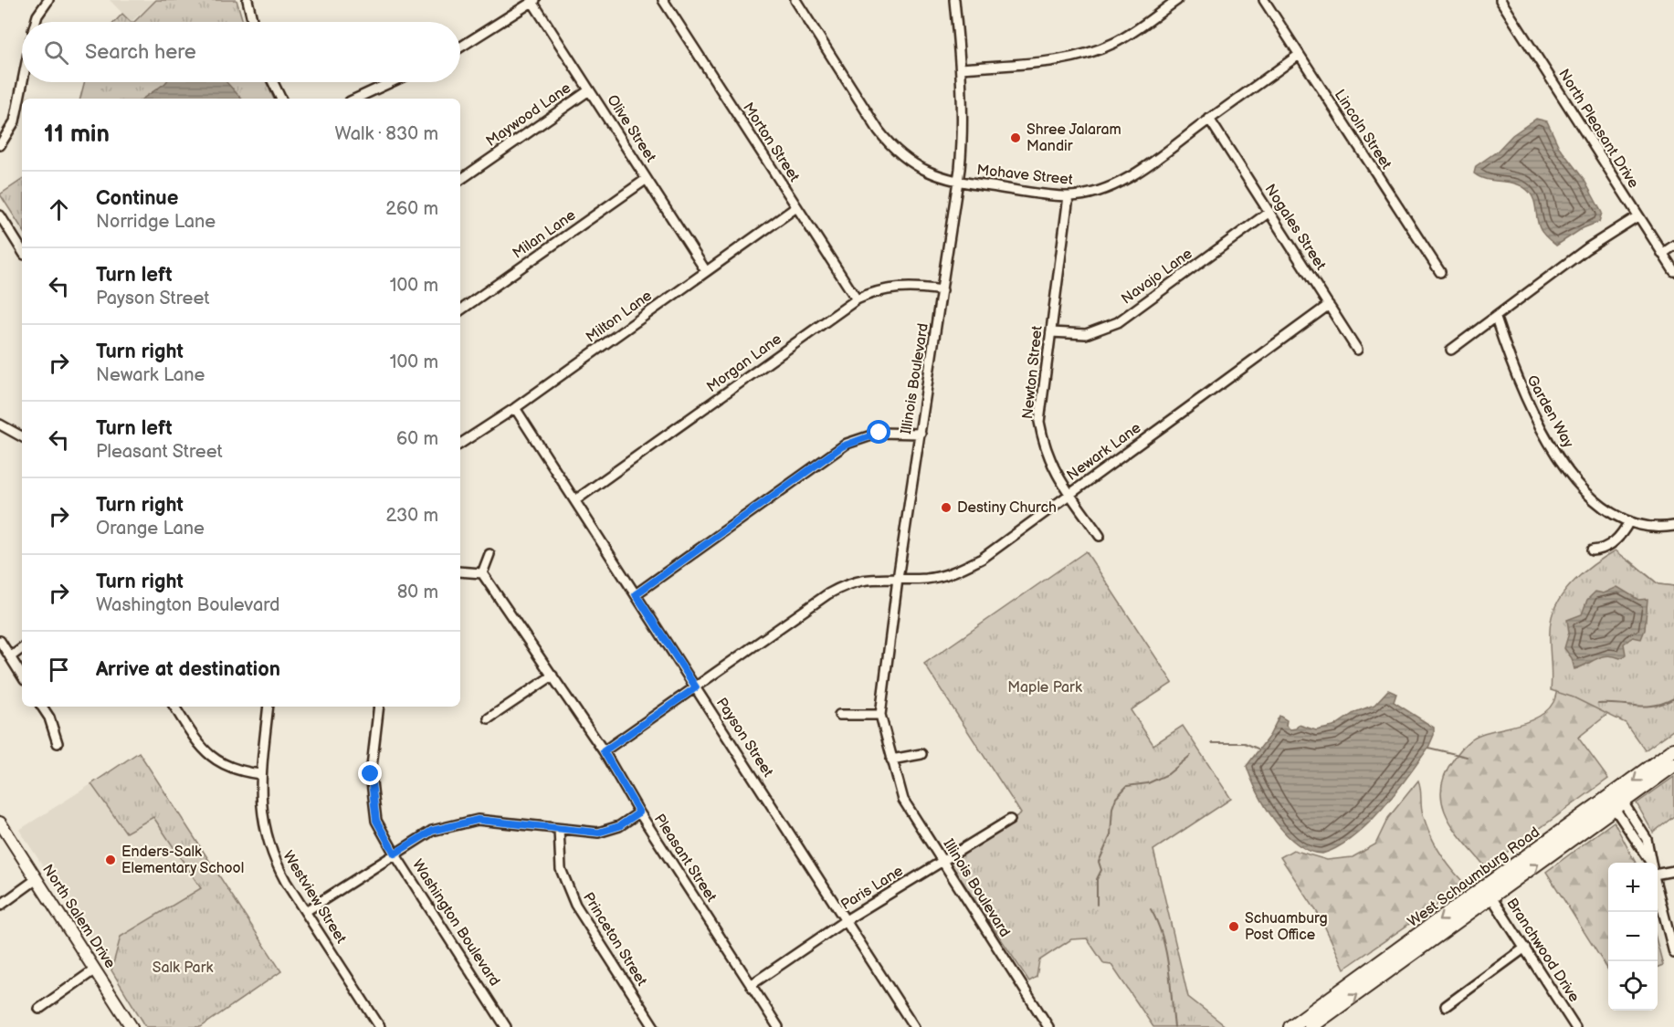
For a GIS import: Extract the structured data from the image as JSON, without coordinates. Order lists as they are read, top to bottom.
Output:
{
  "streets": {
    "main road": ["West Schaumburg Road"],
    "street": [
      "Maywood Lane",
      "Olive Street",
      "North Pleasant Drive",
      "Lincoln Street",
      "Morton Street",
      "Mohave Street",
      "Nogales Street",
      "Milan Lane",
      "Navajo Lane",
      "Milton Lane",
      "Morgan Lane",
      "Newton Street",
      "Illinois Boulevard",
      "Garden Way",
      "Newark Lane",
      "Payson Street",
      "Pleasant Street",
      "Paris Lane",
      "Westview Street",
      "North Salem Drive",
      "Washington Boulevard",
      "Princeton Street",
      "Branchwood Drive"
    ]
  },
  "crossings": [
    ["Maywood Lane", "Olive Street"],
    ["Olive Street", "Milan Lane"],
    ["Olive Street", "Milton Lane"],
    ["Lincoln Street", "Mohave Street"],
    ["Morton Street", "Milton Lane"],
    ["Morton Street", "Morgan Lane"],
    ["Mohave Street", "Nogales Street"],
    ["Mohave Street", "Newton Street"],
    ["Mohave Street", "Illinois Boulevard"],
    ["Nogales Street", "Navajo Lane"],
    ["Nogales Street", "Newark Lane"],
    ["Navajo Lane", "Newton Street"],
    ["Milton Lane", "Payson Street"],
    ["Morgan Lane", "Illinois Boulevard"],
    ["Morgan Lane", "Payson Street"],
    ["Newton Street", "Newark Lane"],
    ["Illinois Boulevard", "Newark Lane"],
    ["Illinois Boulevard", "Paris Lane"],
    ["Newark Lane", "Payson Street"],
    ["Newark Lane", "Pleasant Street"],
    ["Payson Street", "Paris Lane"],
    ["Pleasant Street", "Paris Lane"],
    ["West Schaumburg Road", "Branchwood Drive"]
  ],
  "parks": ["Maple Park", "Salk Park"],
  "places": [
    "Shree Jalaram Mandir",
    "Destiny Church",
    "Enders-Salk Elementary School",
    "Schuamburg Post Office"
  ],
  "page": {
    "search": "Search here",
    "heading": ["11 min", "Walk · 830 m"],
    "list": [
      ["Continue", "Norridge Lane", "260 m"],
      ["Turn left", "Payson Street", "100 m"],
      ["Turn right", "Newark Lane", "100 m"],
      ["Turn left", "Pleasant Street", "60 m"],
      ["Turn right", "Orange Lane", "230 m"],
      ["Turn right", "Washington Boulevard", "80 m"],
      "Arrive at destination"
    ],
    "map_buttons": ["+", "−"]
  }
}
